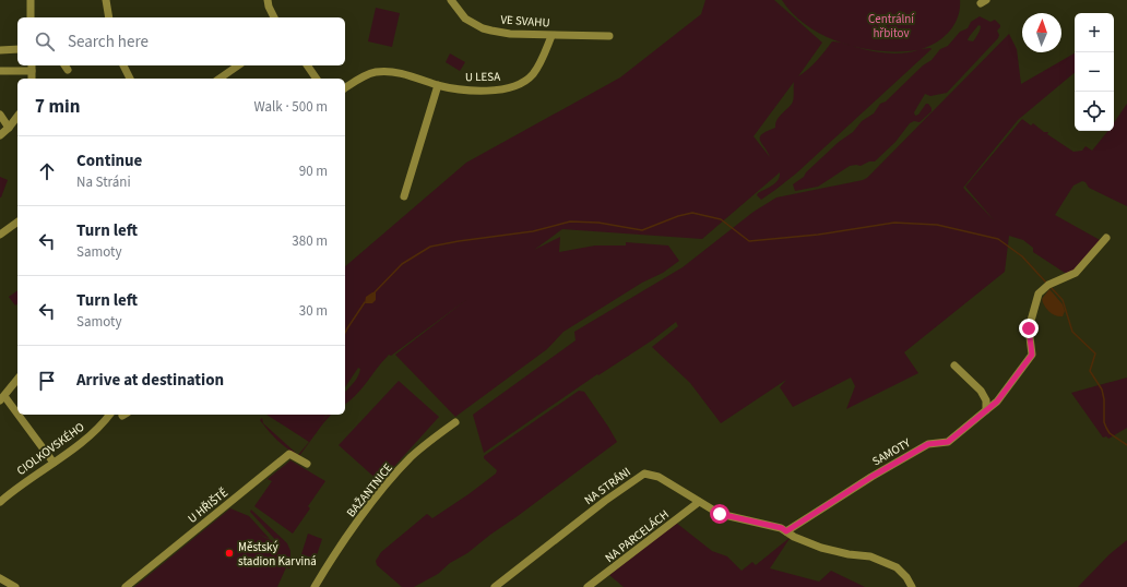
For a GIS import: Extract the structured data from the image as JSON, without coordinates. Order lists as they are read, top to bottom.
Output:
{
  "streets": {
    "street": [
      "VE SVAHU",
      "U LESA",
      "CIOLKOVSKÉHO",
      "SAMOTY",
      "NA STRÁNI",
      "BAŽANTNICE",
      "U HŘIŠTĚ",
      "NA PARCELÁCH"
    ]
  },
  "crossings": [
    ["VE SVAHU", "U LESA"],
    ["SAMOTY", "NA STRÁNI"],
    ["NA STRÁNI", "NA PARCELÁCH"]
  ],
  "parks": ["Centrální hřbitov"],
  "places": ["Městský stadion Karviná"],
  "north": "top",
  "page": {
    "map_buttons": ["+", "−"],
    "search": "Search here",
    "heading": ["7 min", "Walk · 500 m"],
    "list": [
      ["Continue", "Na Stráni", "90 m"],
      ["Turn left", "Samoty", "380 m"],
      ["Turn left", "Samoty", "30 m"],
      "Arrive at destination"
    ]
  }
}
